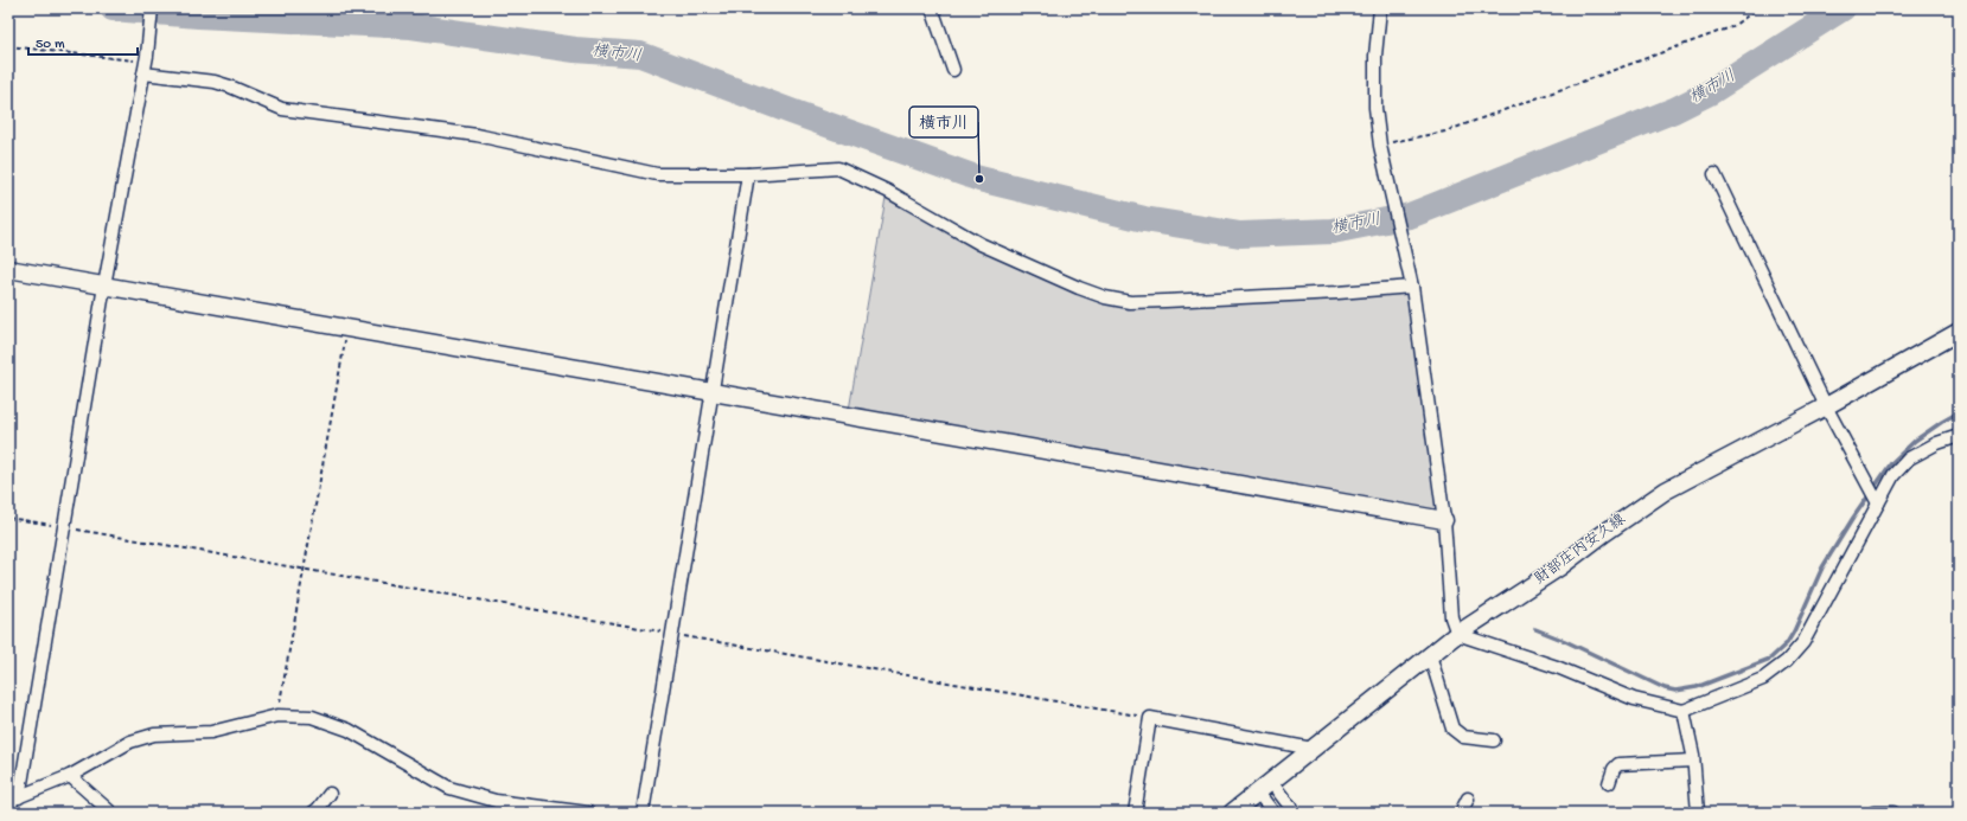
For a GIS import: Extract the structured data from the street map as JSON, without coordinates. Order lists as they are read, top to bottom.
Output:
{
  "streets": {
    "street": ["財部庄内安久線"]
  },
  "water": ["横市川"],
  "places": ["横市川"],
  "scale_bar": "50 m"
}
